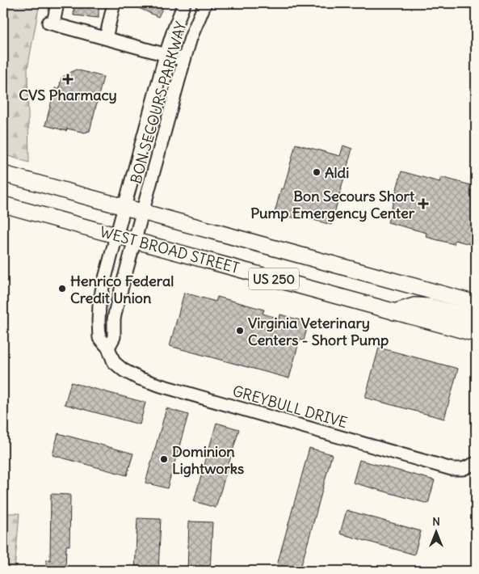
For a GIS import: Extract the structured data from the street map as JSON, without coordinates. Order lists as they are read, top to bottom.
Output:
{
  "streets": {
    "main road": ["WEST BROAD STREET", "US 250"],
    "street": ["BON SECOURS PARKWAY", "GREYBULL DRIVE"]
  },
  "crossings": [
    ["BON SECOURS PARKWAY", "WEST BROAD STREET"],
    ["BON SECOURS PARKWAY", "GREYBULL DRIVE"],
    ["WEST BROAD STREET", "GREYBULL DRIVE"]
  ],
  "places": {
    "health": ["CVS Pharmacy", "Bon Secours Short Pump Emergency Center"],
    "other": [
      "Aldi",
      "Henrico Federal Credit Union",
      "Virginia Veterinary Centers - Short Pump",
      "Dominion Lightworks"
    ]
  },
  "north": "top"
}
